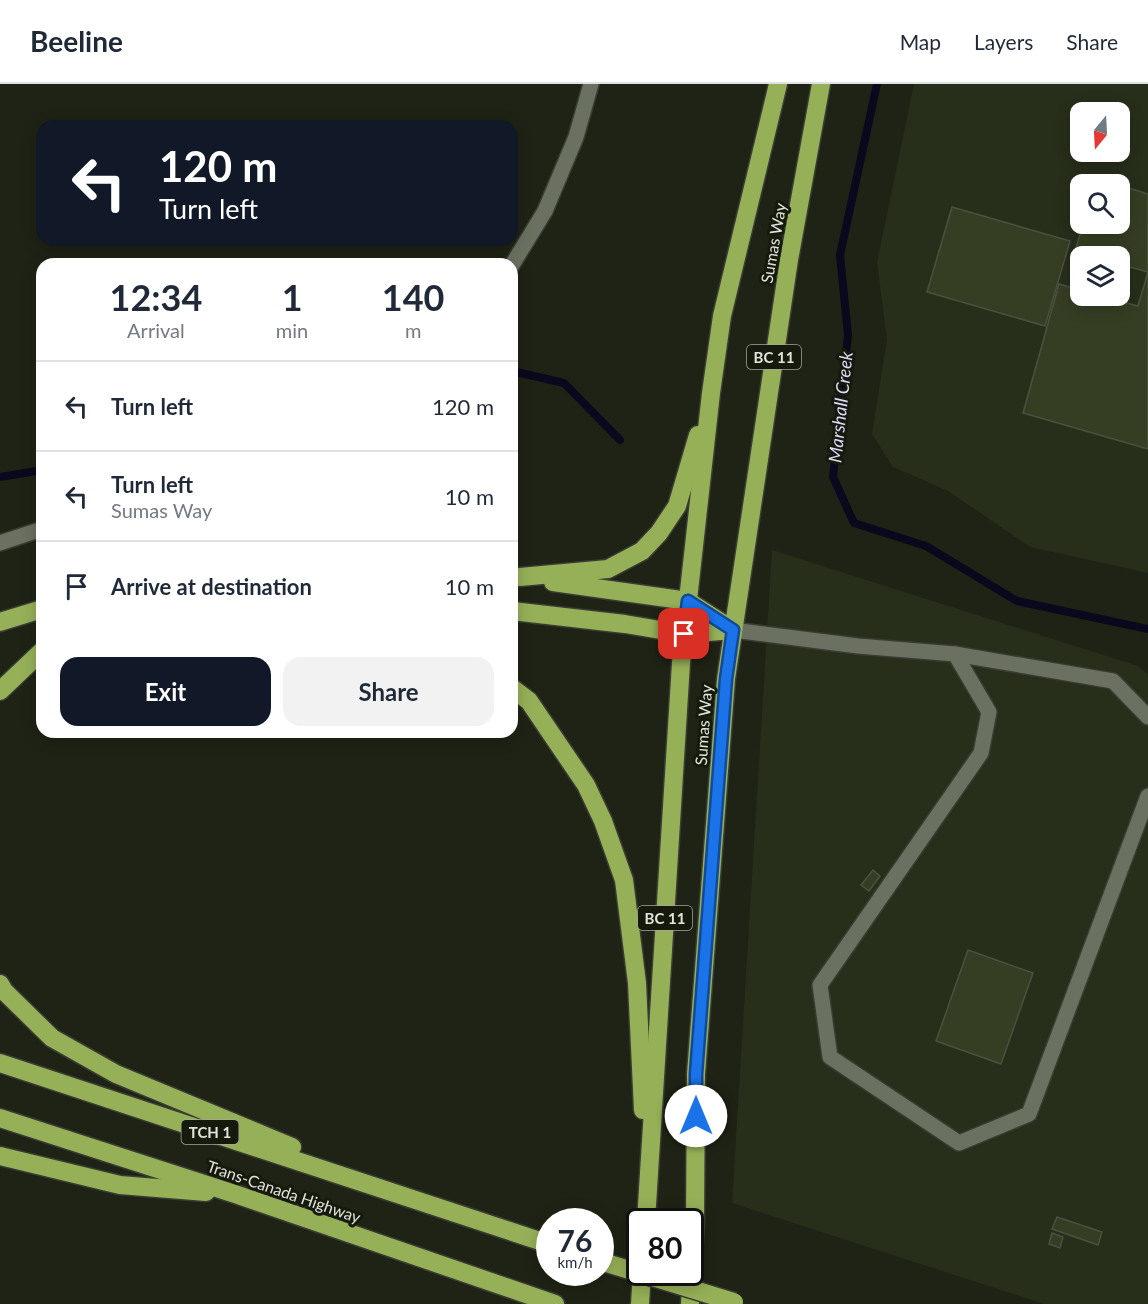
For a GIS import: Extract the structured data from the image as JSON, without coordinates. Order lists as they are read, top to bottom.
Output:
{
  "streets": {
    "highway": [
      "Sumas Way",
      "BC 11",
      "TCH 1",
      "Trans-Canada Highway"
    ]
  },
  "water": ["Marshall Creek"],
  "north": "bottom",
  "page": {
    "header": "Beeline",
    "nav": ["Map", "Layers", "Share"],
    "turn": ["120 m", "Turn left"],
    "eta": [
      "12:34",
      "Arrival",
      "1",
      "min",
      "140",
      "m"
    ],
    "list": [
      {
        "name": "Turn left",
        "value": "120 m"
      },
      {
        "name": "Turn left",
        "note": "Sumas Way",
        "value": "10 m"
      },
      {
        "name": "Arrive at destination",
        "value": "10 m"
      }
    ],
    "buttons": ["Exit", "Share"],
    "speed": "76 km/h",
    "limit": "80"
  }
}
